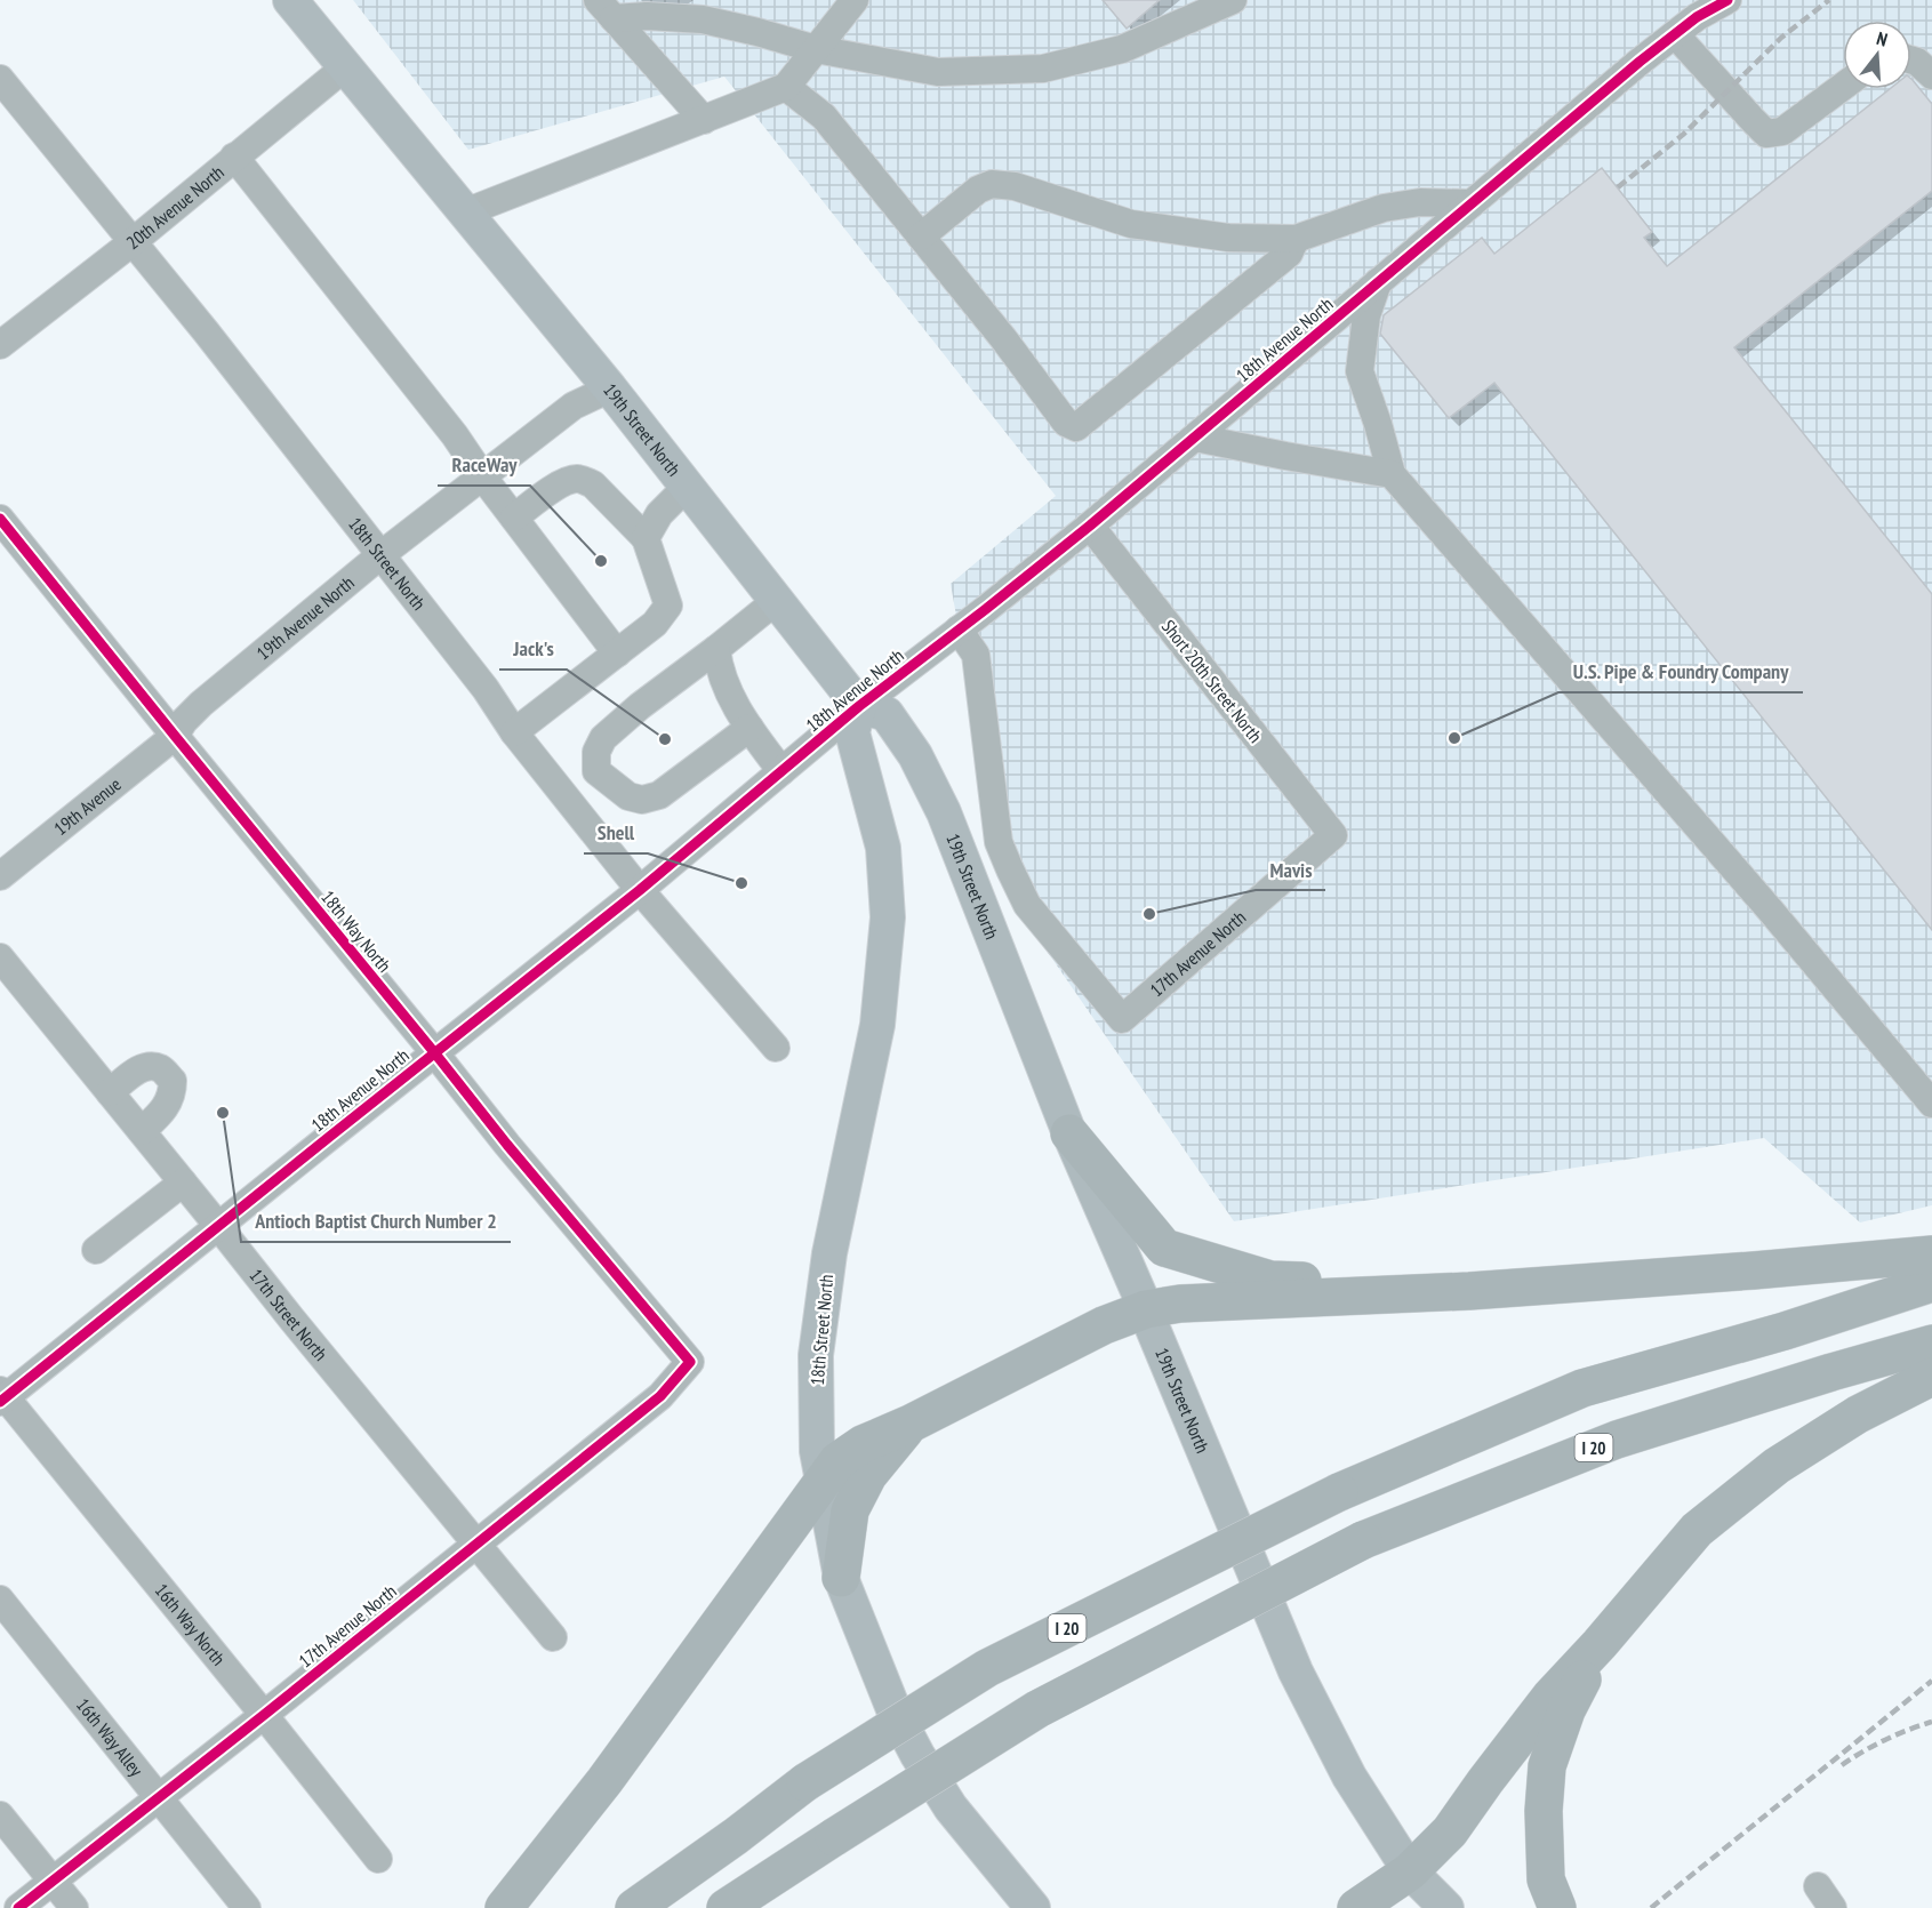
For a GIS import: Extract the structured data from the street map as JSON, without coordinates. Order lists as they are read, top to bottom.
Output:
{
  "streets": {
    "highway": ["I 20"],
    "main road": ["19th Street North", "18th Street North"],
    "street": [
      "20th Avenue North",
      "18th Avenue North",
      "19th Avenue North",
      "Short 20th Street North",
      "19th Avenue",
      "18th Way North",
      "17th Avenue North",
      "17th Street North",
      "16th Way North",
      "16th Way Alley"
    ]
  },
  "crossings": [
    ["20th Avenue North", "19th Street North"],
    ["20th Avenue North", "18th Street North"],
    ["18th Avenue North", "19th Street North"],
    ["18th Avenue North", "18th Street North"],
    ["18th Avenue North", "Short 20th Street North"],
    ["18th Avenue North", "18th Way North"],
    ["18th Avenue North", "17th Avenue North"],
    ["18th Avenue North", "17th Street North"],
    ["18th Avenue North", "16th Way North"],
    ["19th Street North", "18th Street North"],
    ["19th Street North", "19th Avenue North"],
    ["18th Street North", "19th Avenue North"],
    ["19th Avenue North", "19th Avenue"],
    ["19th Avenue North", "18th Way North"],
    ["Short 20th Street North", "17th Avenue North"],
    ["19th Avenue", "18th Way North"],
    ["18th Way North", "17th Avenue North"],
    ["17th Avenue North", "17th Street North"],
    ["17th Avenue North", "16th Way North"],
    ["17th Avenue North", "16th Way Alley"]
  ],
  "places": [
    "RaceWay",
    "U.S. Pipe & Foundry Company",
    "Jack's",
    "Shell",
    "Mavis",
    "Antioch Baptist Church Number 2"
  ],
  "north": "top"
}
